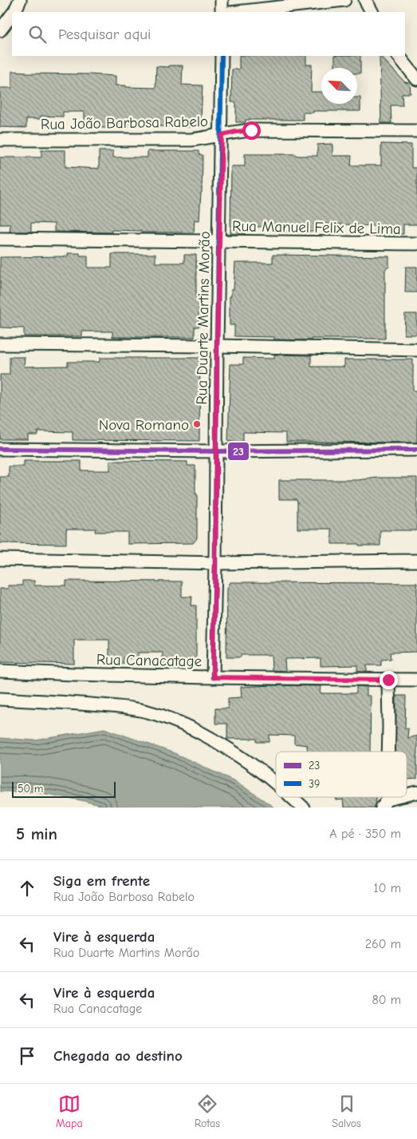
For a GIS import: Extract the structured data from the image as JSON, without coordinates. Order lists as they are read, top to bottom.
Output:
{
  "streets": {
    "street": [
      "Rua João Barbosa Rabelo",
      "Rua Manuel Felix de Lima",
      "Rua Duarte Martins Morão",
      "Rua Canacatage"
    ]
  },
  "crossings": [
    ["Rua João Barbosa Rabelo", "Rua Duarte Martins Morão"],
    ["Rua Manuel Felix de Lima", "Rua Duarte Martins Morão"],
    ["Rua Duarte Martins Morão", "Rua Canacatage"]
  ],
  "places": ["Nova Romano"],
  "lines": ["transit line 39", "transit line 23"],
  "legend": ["23", "39"],
  "scale_bar": "50 m",
  "north": "top left",
  "page": {
    "search": "Pesquisar aqui",
    "scale": "50 m",
    "heading": ["5 min", "A pé · 350 m"],
    "list": [
      ["Siga em frente", "Rua João Barbosa Rabelo", "10 m"],
      ["Vire à esquerda", "Rua Duarte Martins Morão", "260 m"],
      ["Vire à esquerda", "Rua Canacatage", "80 m"],
      "Chegada ao destino"
    ],
    "nav": ["Mapa", "Rotas", "Salvos"]
  }
}
